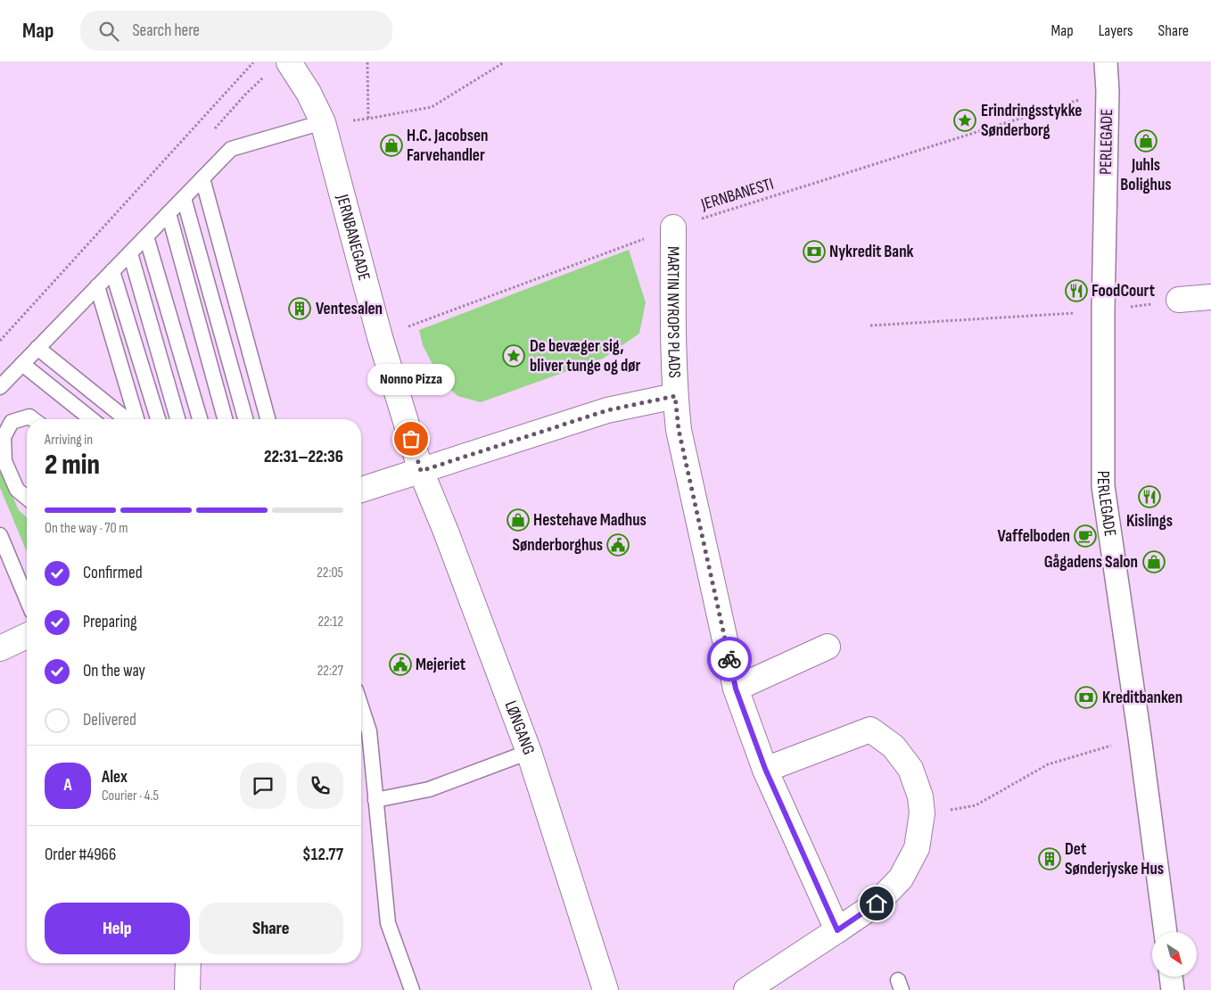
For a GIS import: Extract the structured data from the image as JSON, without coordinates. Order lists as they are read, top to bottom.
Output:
{
  "streets": {
    "street": [
      "PERLEGADE",
      "JERNBANEGADE",
      "MARTIN NYROPS PLADS",
      "LØNGANG"
    ],
    "path": ["JERNBANESTI"]
  },
  "crossings": [
    ["PERLEGADE", "JERNBANESTI"],
    ["JERNBANESTI", "JERNBANEGADE"],
    ["JERNBANESTI", "MARTIN NYROPS PLADS"],
    ["JERNBANEGADE", "MARTIN NYROPS PLADS"],
    ["JERNBANEGADE", "LØNGANG"],
    ["MARTIN NYROPS PLADS", "LØNGANG"]
  ],
  "places": {
    "place": ["Erindringsstykke Sønderborg", "De bevæger sig, bliver tunge og dør"],
    "shop": [
      "Juhls Bolighus",
      "H.C. Jacobsen Farvehandler",
      "Hestehave Madhus",
      "Gågadens Salon"
    ],
    "bank": ["Nykredit Bank", "Kreditbanken"],
    "restaurant": ["FoodCourt", "Kislings"],
    "building": ["Ventesalen", "Det Sønderjyske Hus"],
    "other": ["Nonno Pizza"],
    "cafe": ["Vaffelboden"],
    "public building": ["Sønderborghus", "Mejeriet"]
  },
  "north": "bottom right",
  "page": {
    "header": "Map",
    "search": "Search here",
    "nav": ["Map", "Layers", "Share"],
    "bubble": "Nonno Pizza",
    "heading": ["2 min", "Arriving in", "22:31–22:36"],
    "panel": [
      "Alex",
      "Courier · 4.5",
      "Order #4966",
      "$12.77"
    ],
    "bar": "On the way · 70 m",
    "list": [
      ["Confirmed", "22:05"],
      ["Preparing", "22:12"],
      ["On the way", "22:27"],
      "Delivered"
    ],
    "round": "A",
    "buttons": ["Help", "Share"]
  }
}
